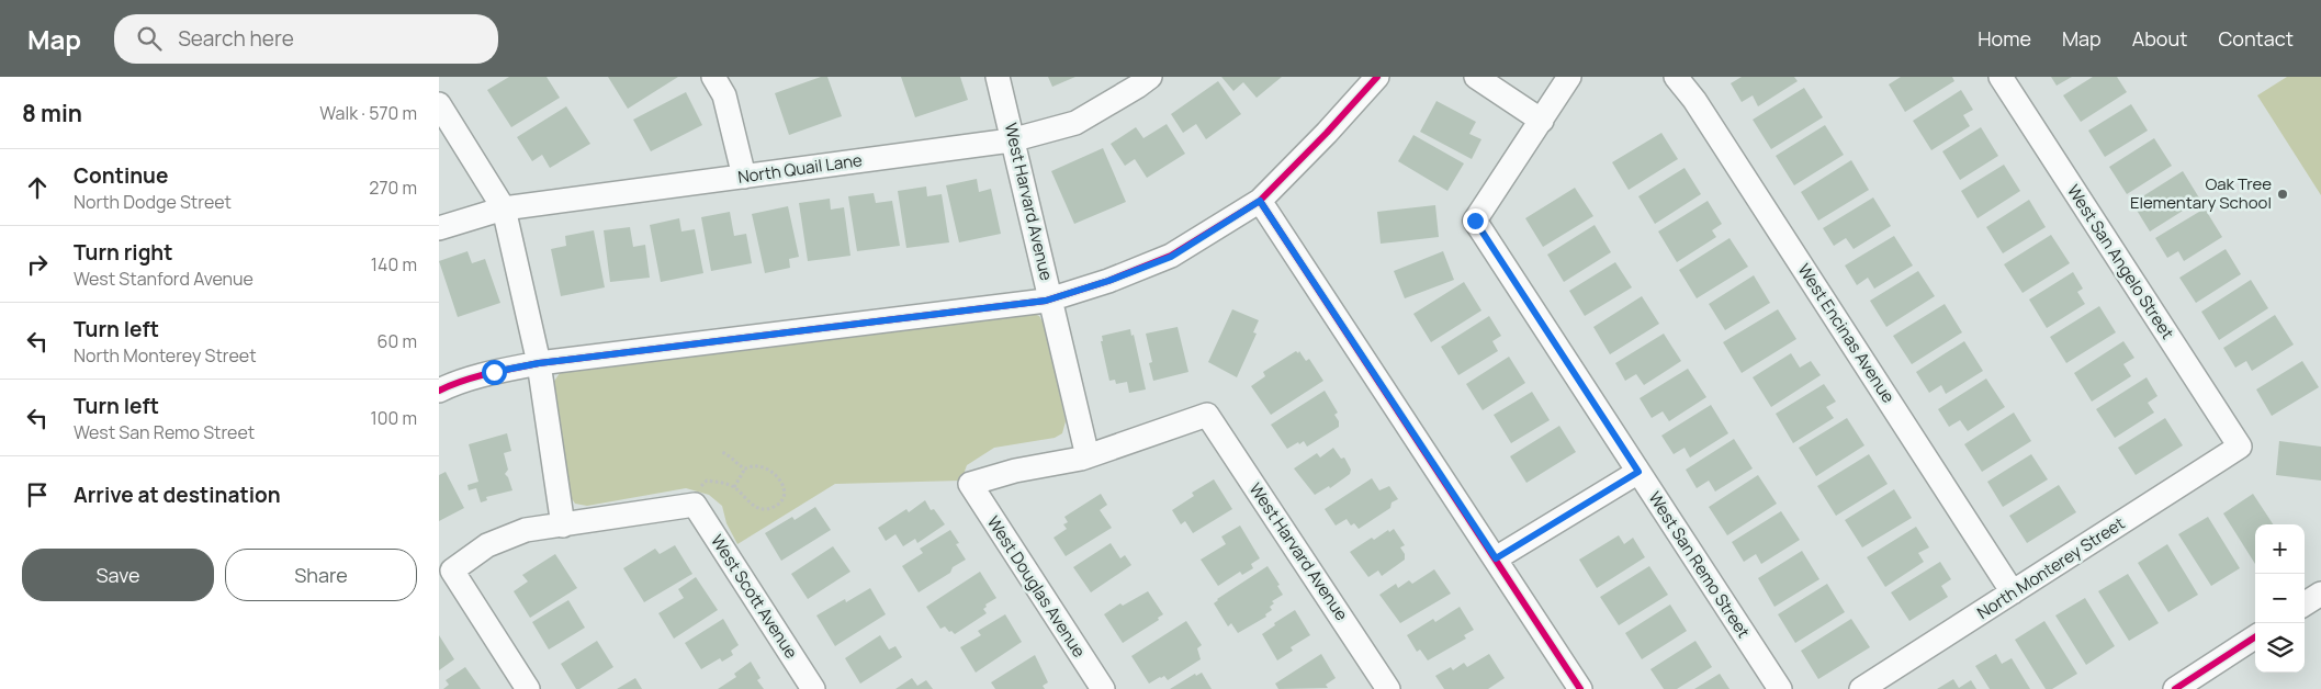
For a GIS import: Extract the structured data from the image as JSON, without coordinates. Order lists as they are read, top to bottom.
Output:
{
  "streets": {
    "street": [
      "North Quail Lane",
      "West Harvard Avenue",
      "West San Angelo Street",
      "West Encinas Avenue",
      "West San Remo Street",
      "North Monterey Street",
      "West Douglas Avenue",
      "West Scott Avenue"
    ]
  },
  "crossings": [
    ["North Quail Lane", "West Harvard Avenue"],
    ["West Harvard Avenue", "West Douglas Avenue"],
    ["West San Angelo Street", "North Monterey Street"],
    ["West Encinas Avenue", "North Monterey Street"]
  ],
  "places": ["Oak Tree Elementary School"],
  "page": {
    "header": "Map",
    "search": "Search here",
    "nav": [
      "Home",
      "Map",
      "About",
      "Contact"
    ],
    "heading": ["8 min", "Walk · 570 m"],
    "list": [
      ["Continue", "North Dodge Street", "270 m"],
      ["Turn right", "West Stanford Avenue", "140 m"],
      ["Turn left", "North Monterey Street", "60 m"],
      ["Turn left", "West San Remo Street", "100 m"],
      "Arrive at destination"
    ],
    "map_buttons": ["+", "−"],
    "buttons": ["Save", "Share"]
  }
}
